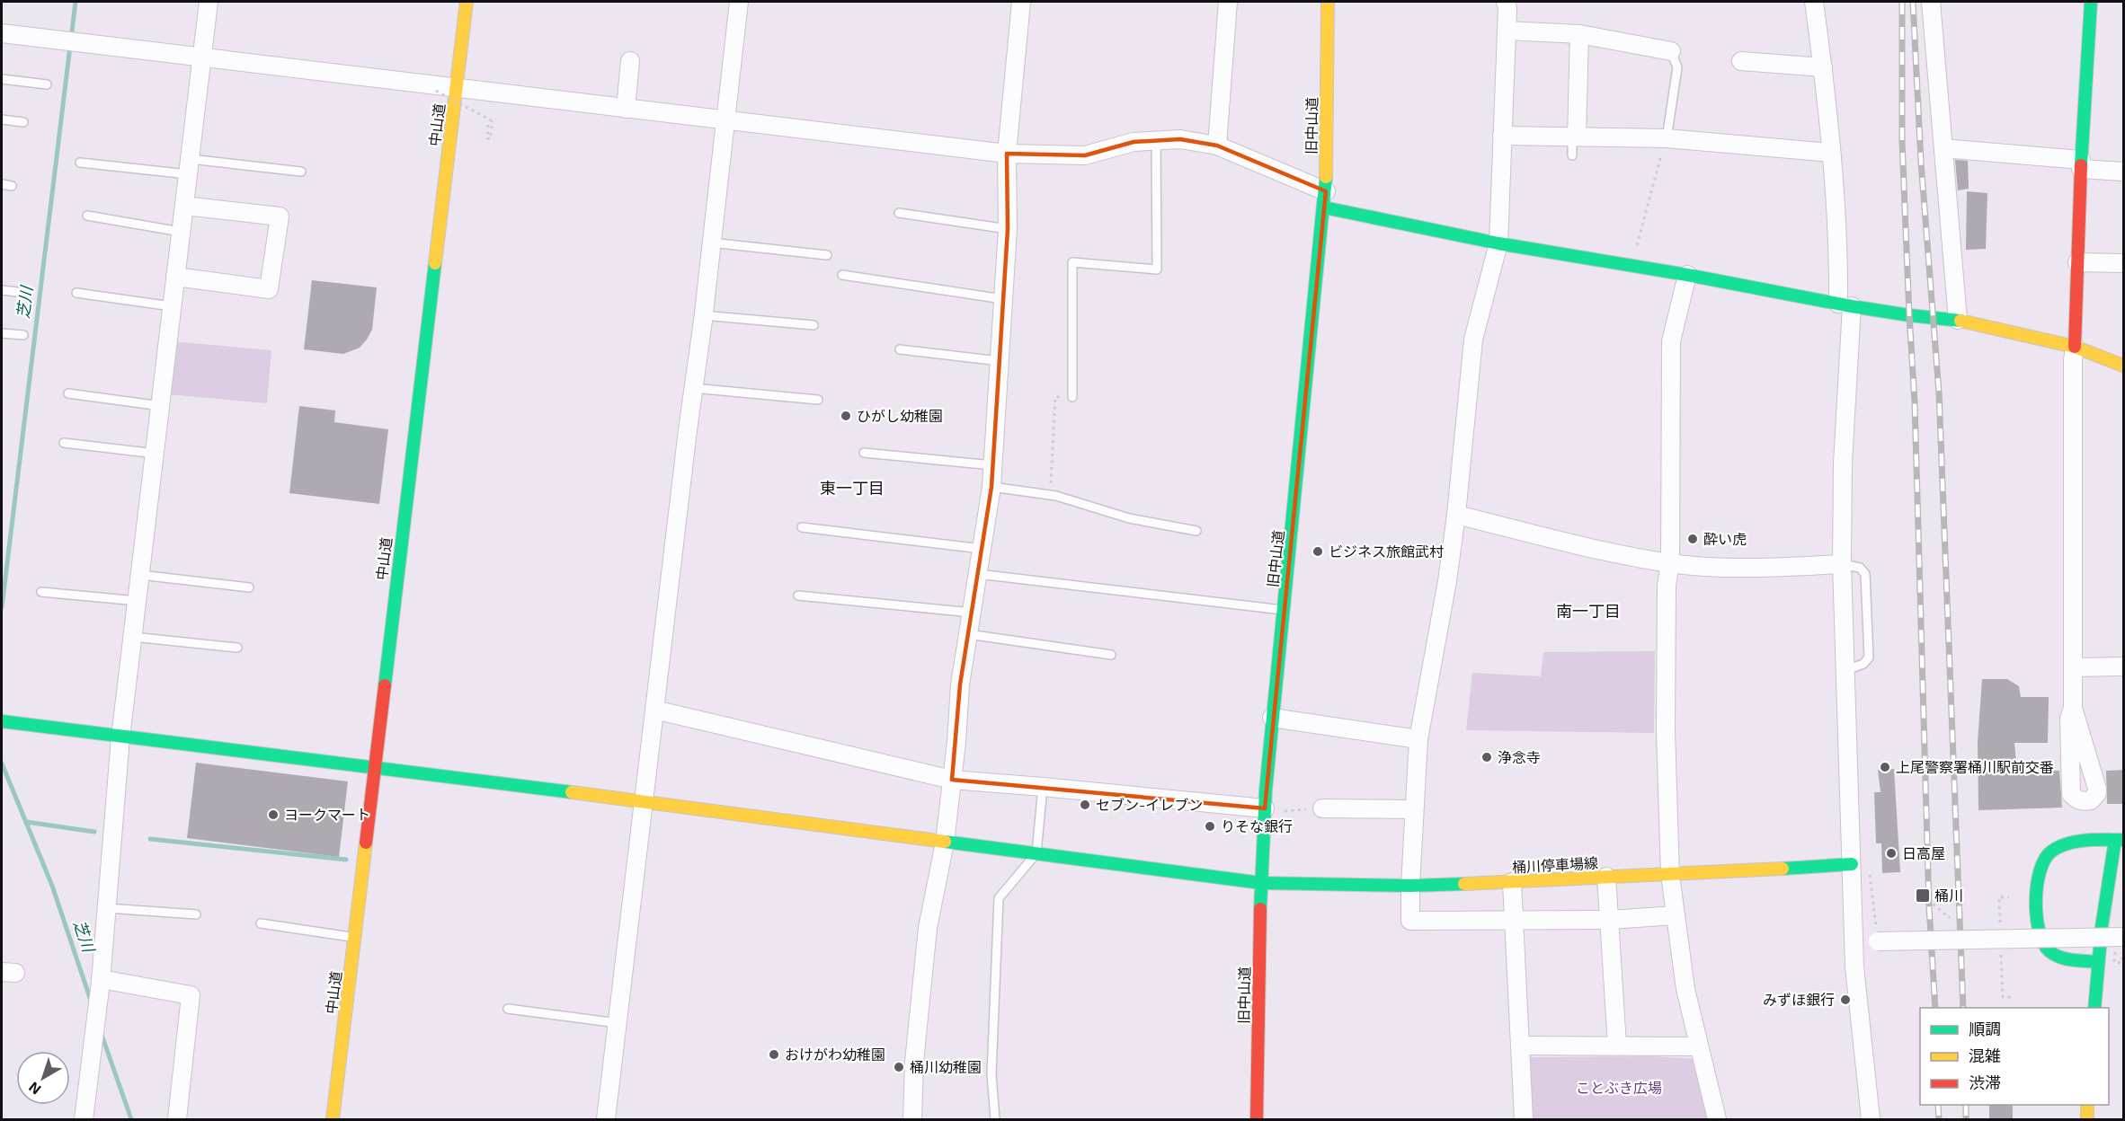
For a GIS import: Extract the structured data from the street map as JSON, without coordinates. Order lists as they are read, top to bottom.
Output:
{
  "streets": {
    "main road": ["中山道", "旧中山道", "桶川停車場線"]
  },
  "crossings": [
    ["中山道", "桶川停車場線"],
    ["旧中山道", "桶川停車場線"]
  ],
  "districts": ["東一丁目", "南一丁目"],
  "water": ["芝川"],
  "parks": ["ことぶき広場"],
  "places": {
    "other": [
      "ひがし幼稚園",
      "酔い虎",
      "ビジネス旅館武村",
      "浄念寺",
      "上尾警察署桶川駅前交番",
      "セブン-イレブン",
      "ヨークマート",
      "りそな銀行",
      "日高屋",
      "みずほ銀行",
      "おけがわ幼稚園",
      "桶川幼稚園"
    ],
    "transit": ["桶川"]
  },
  "legend": ["順調", "混雑", "渋滞"],
  "north": "bottom left"
}
